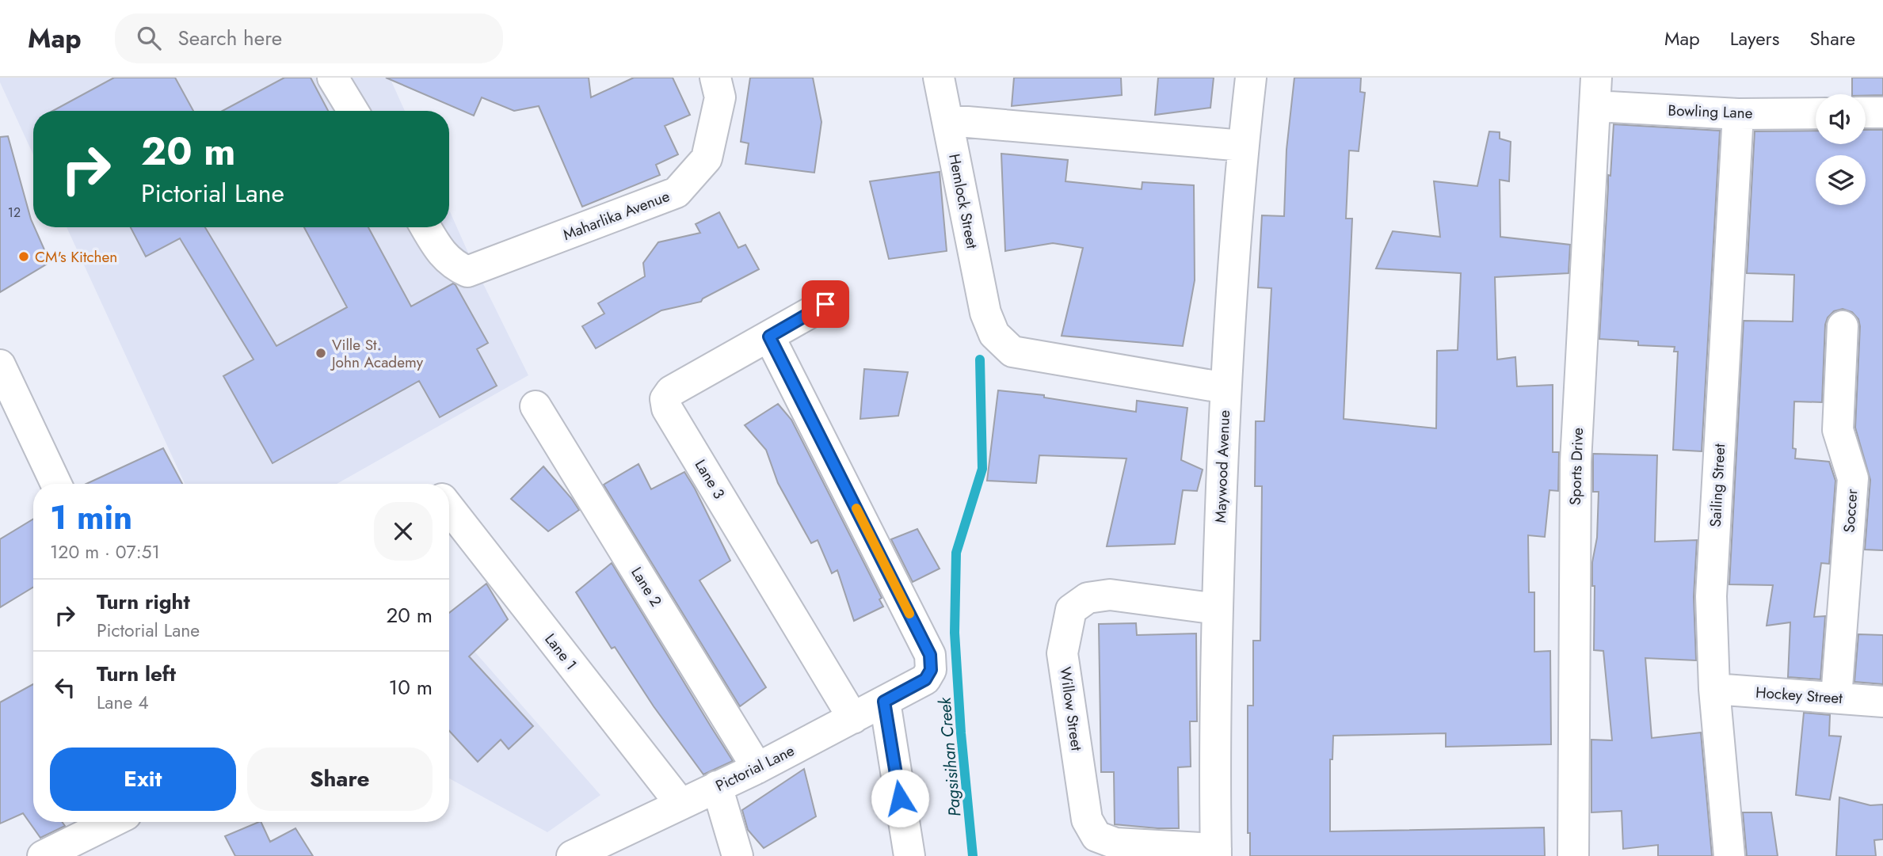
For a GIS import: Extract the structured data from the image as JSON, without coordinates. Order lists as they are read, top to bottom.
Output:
{
  "streets": {
    "street": [
      "Bowling Lane",
      "Hemlock Street",
      "Maharlika Avenue",
      "Maywood Avenue",
      "Sports Drive",
      "Lane 3",
      "Sailing Street",
      "Soccer",
      "Lane 2",
      "Lane 1",
      "Hockey Street",
      "Willow Street",
      "Pictorial Lane"
    ]
  },
  "crossings": [
    ["Bowling Lane", "Sports Drive"],
    ["Bowling Lane", "Sailing Street"],
    ["Hemlock Street", "Maywood Avenue"],
    ["Maywood Avenue", "Willow Street"],
    ["Lane 3", "Pictorial Lane"],
    ["Sailing Street", "Hockey Street"],
    ["Soccer", "Hockey Street"],
    ["Lane 2", "Pictorial Lane"],
    ["Lane 1", "Pictorial Lane"]
  ],
  "water": ["Pagsisihan Creek"],
  "places": ["CM's Kitchen", "Ville St. John Academy"],
  "house_numbers": ["12"],
  "page": {
    "header": "Map",
    "search": "Search here",
    "nav": ["Map", "Layers", "Share"],
    "turn": ["20 m", "Pictorial Lane"],
    "heading": ["1 min", "120 m · 07:51"],
    "list": [
      {
        "name": "Turn right",
        "note": "Pictorial Lane",
        "value": "20 m"
      },
      {
        "name": "Turn left",
        "note": "Lane 4",
        "value": "10 m"
      }
    ],
    "buttons": ["Exit", "Share"]
  }
}
